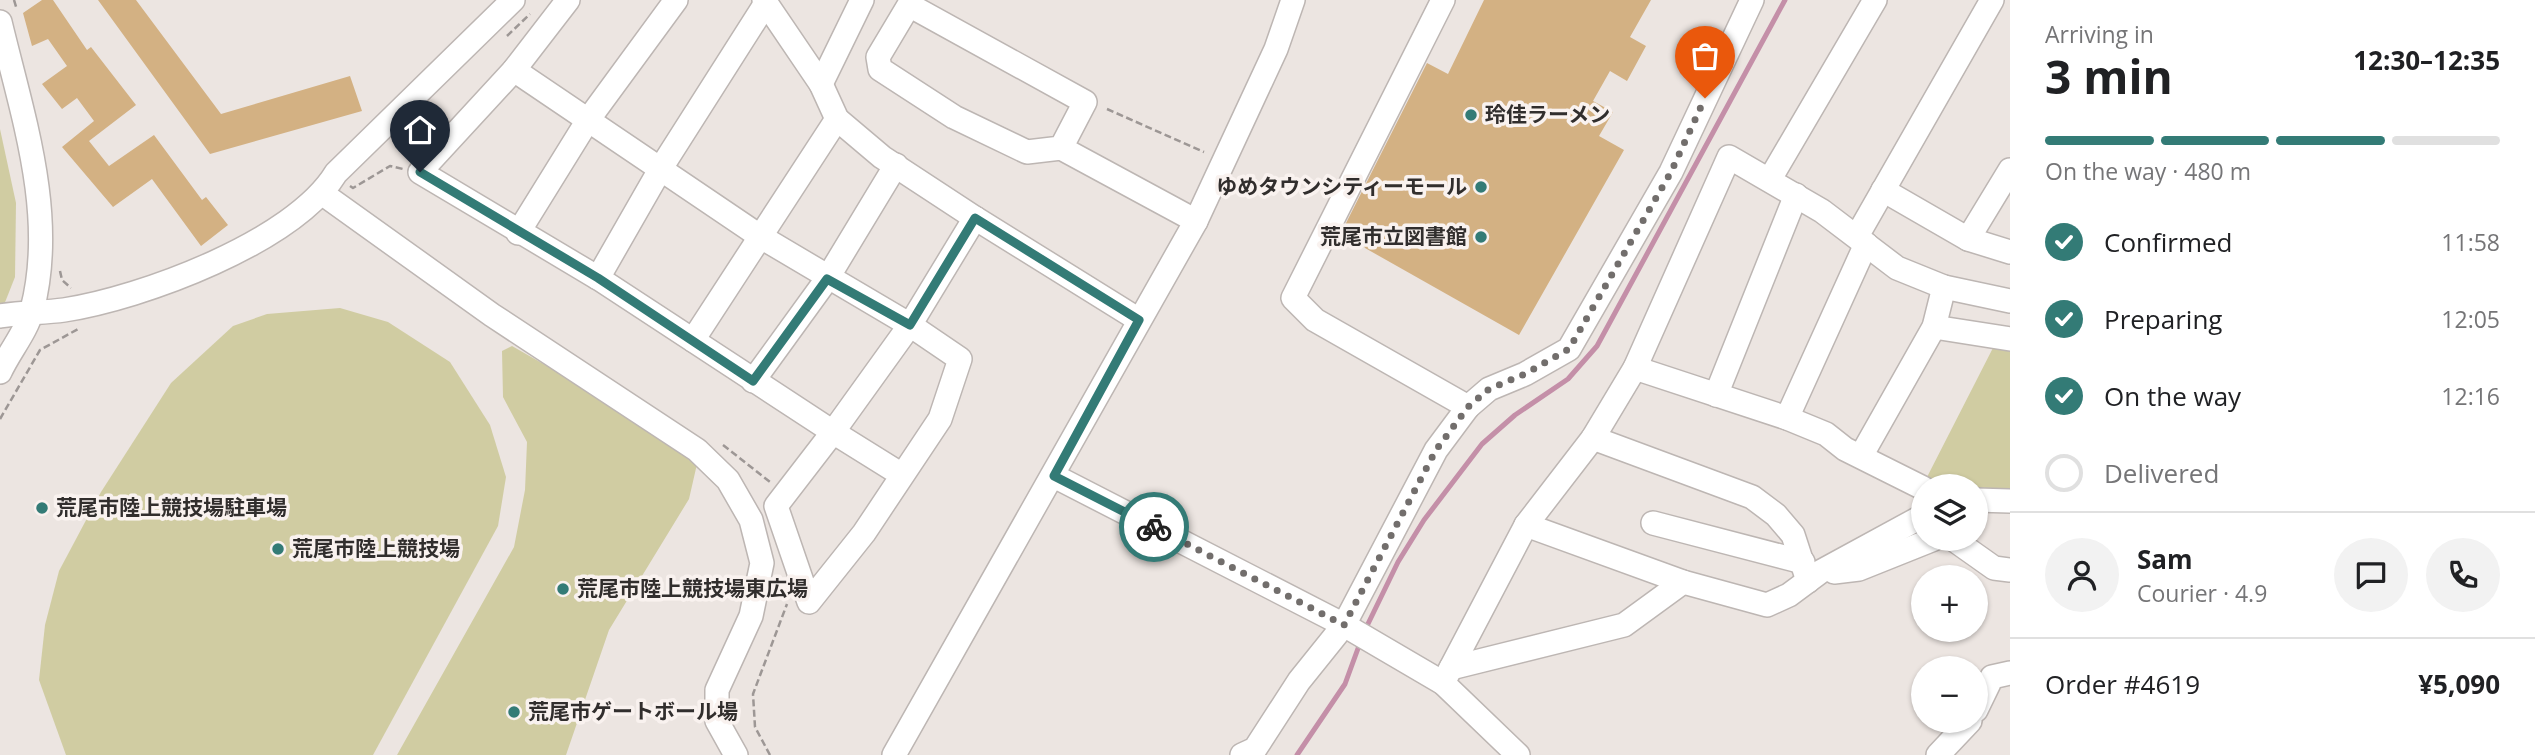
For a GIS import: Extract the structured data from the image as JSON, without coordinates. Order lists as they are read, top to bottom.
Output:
{
  "places": [
    "玲佳ラーメン",
    "ゆめタウンシティーモール",
    "荒尾市立図書館",
    "荒尾市陸上競技場駐車場",
    "荒尾市陸上競技場",
    "荒尾市陸上競技場東広場",
    "荒尾市ゲートボール場"
  ],
  "page": {
    "heading": ["3 min", "Arriving in", "12:30–12:35"],
    "panel": [
      "Sam",
      "Courier · 4.9",
      "Order #4619",
      "¥5,090"
    ],
    "bar": "On the way · 480 m",
    "list": [
      ["Confirmed", "11:58"],
      ["Preparing", "12:05"],
      ["On the way", "12:16"],
      "Delivered"
    ],
    "map_buttons": ["+", "−"]
  }
}
